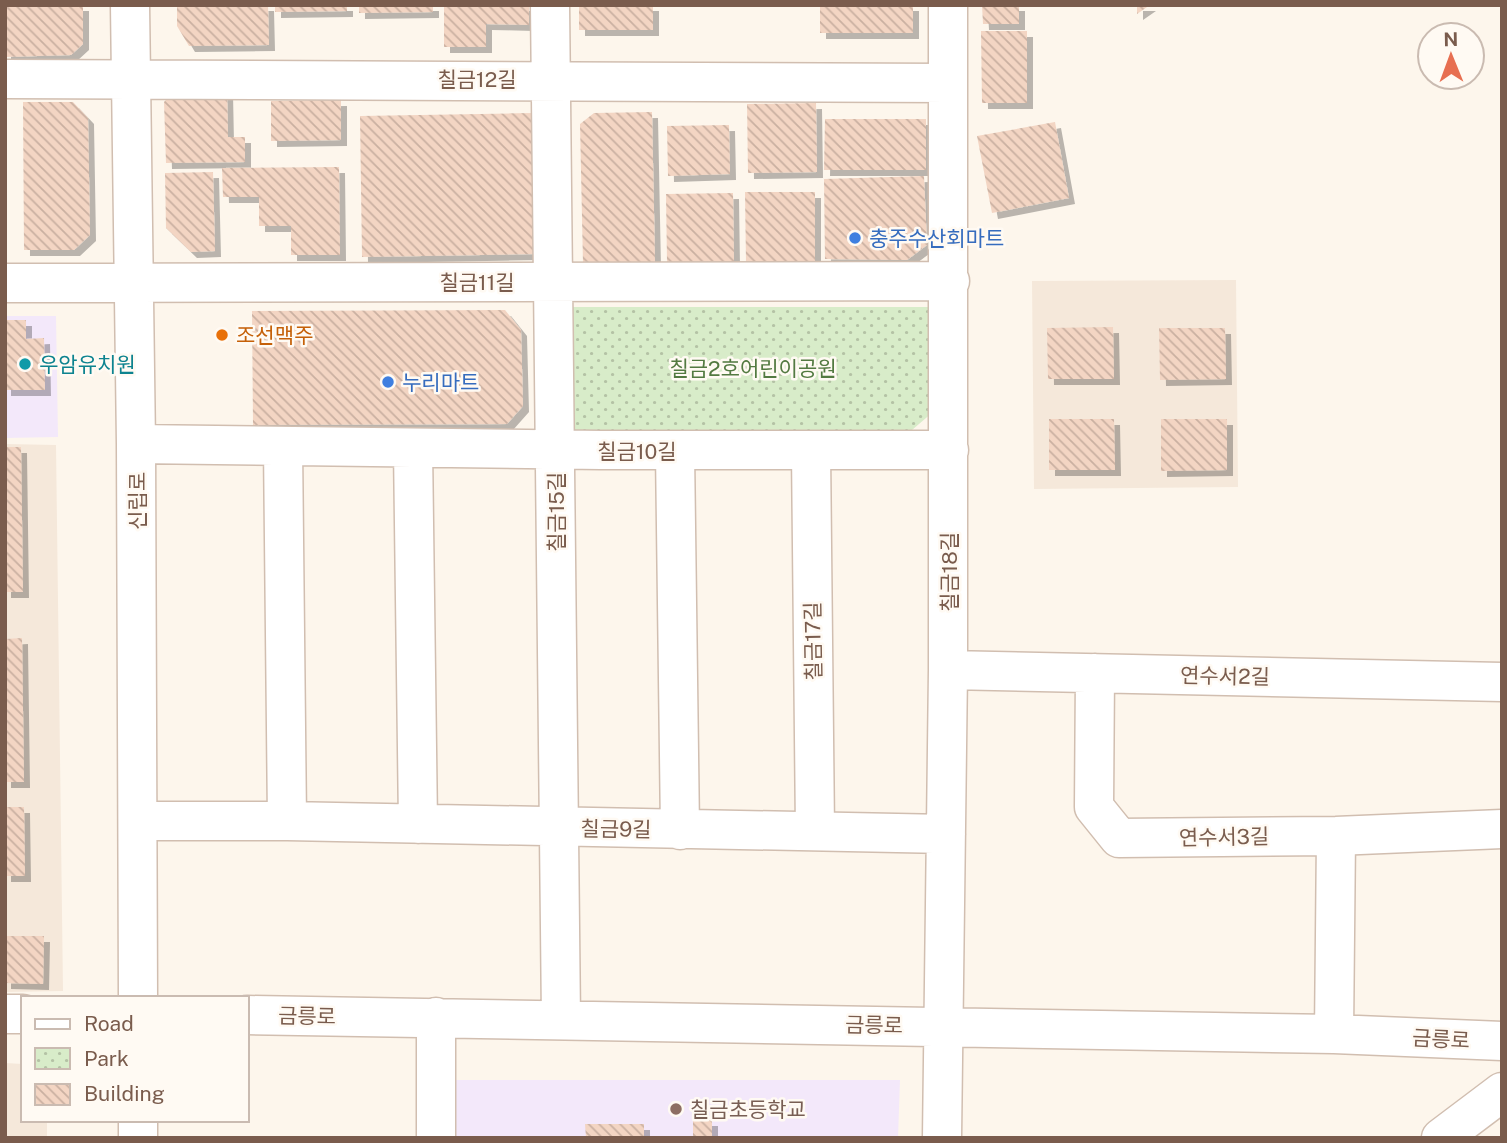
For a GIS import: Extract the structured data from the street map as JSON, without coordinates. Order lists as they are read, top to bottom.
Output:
{
  "streets": {
    "street": [
      "칠금12길",
      "칠금11길",
      "칠금10길",
      "신립로",
      "칠금15길",
      "칠금18길",
      "칠금17길",
      "연수서2길",
      "칠금9길",
      "연수서3길",
      "금릉로"
    ]
  },
  "crossings": [
    ["칠금12길", "신립로"],
    ["칠금12길", "칠금15길"],
    ["칠금12길", "칠금18길"],
    ["칠금11길", "신립로"],
    ["칠금11길", "칠금15길"],
    ["칠금11길", "칠금18길"],
    ["칠금10길", "신립로"],
    ["칠금10길", "칠금15길"],
    ["칠금10길", "칠금18길"],
    ["칠금10길", "칠금17길"],
    ["신립로", "칠금9길"],
    ["칠금15길", "칠금9길"],
    ["칠금15길", "금릉로"],
    ["칠금18길", "연수서2길"],
    ["칠금18길", "칠금9길"],
    ["칠금18길", "금릉로"],
    ["칠금17길", "칠금9길"],
    ["연수서2길", "연수서3길"]
  ],
  "parks": ["칠금2호어린이공원"],
  "places": [
    "충주수산회마트",
    "조선맥주",
    "우암유치원",
    "누리마트",
    "칠금초등학교"
  ],
  "legend": ["Road", "Park", "Building"],
  "north": "top"
}
